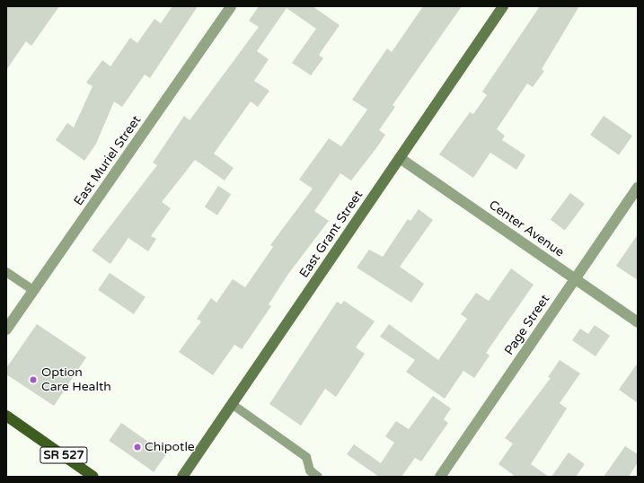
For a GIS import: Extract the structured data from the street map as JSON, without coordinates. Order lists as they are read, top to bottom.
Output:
{
  "streets": {
    "main road": ["SR 527"],
    "street": [
      "East Muriel Street",
      "Center Avenue",
      "East Grant Street",
      "Page Street"
    ]
  },
  "crossings": [
    ["Center Avenue", "East Grant Street"],
    ["Center Avenue", "Page Street"]
  ],
  "places": ["Option Care Health", "Chipotle"]
}
